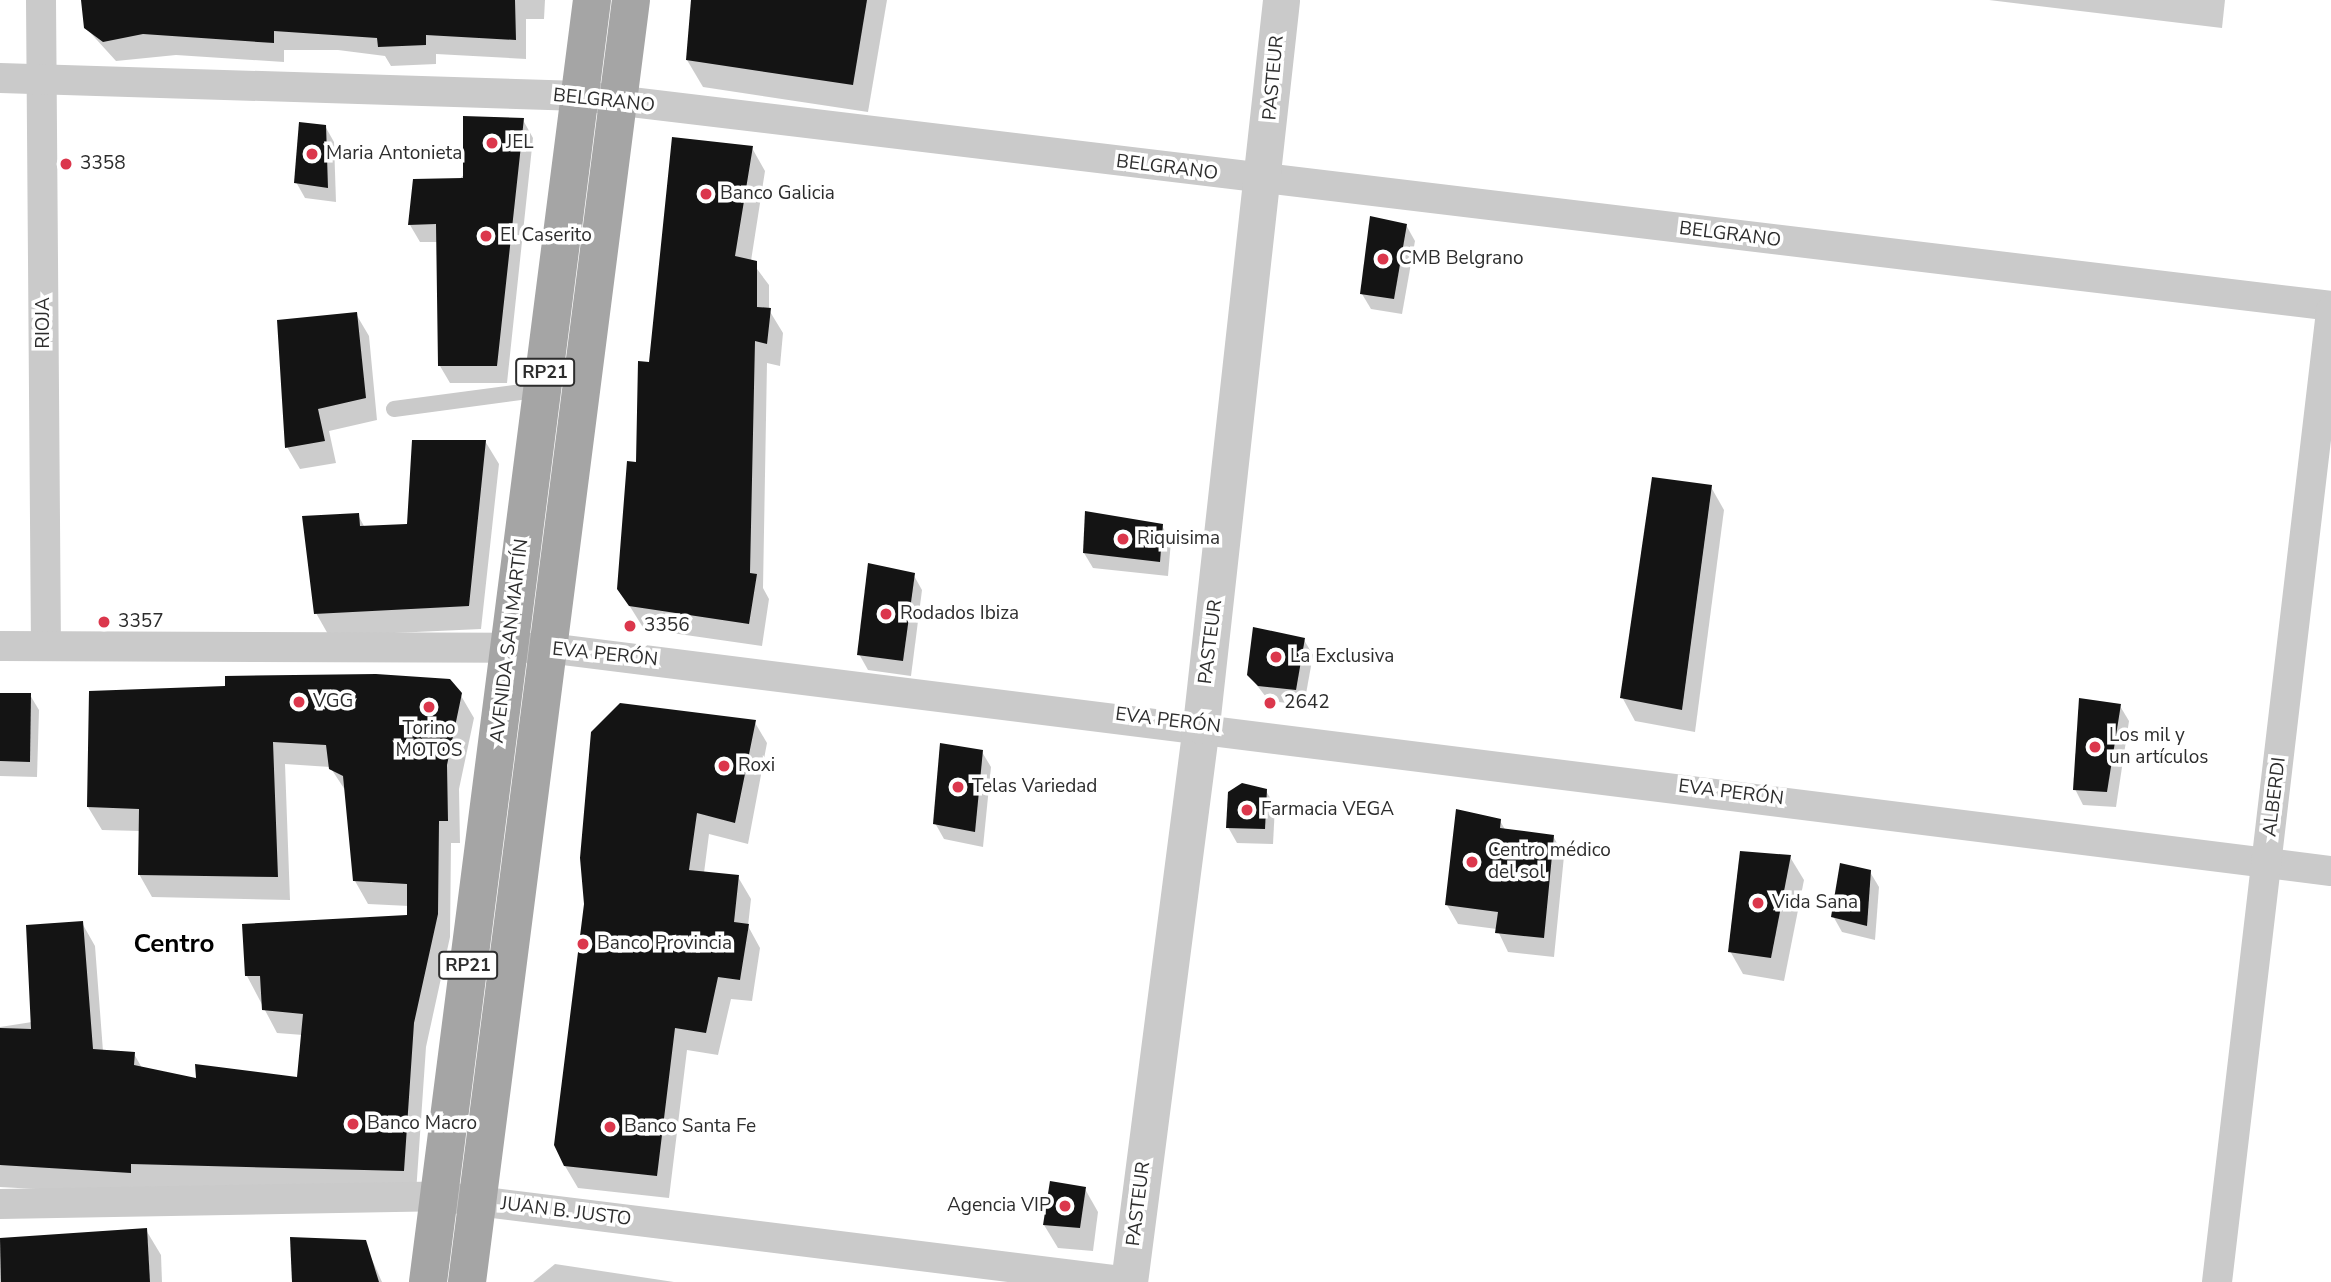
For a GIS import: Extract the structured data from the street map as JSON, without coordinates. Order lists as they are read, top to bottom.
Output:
{
  "streets": {
    "main road": ["RP21", "AVENIDA SAN MARTÍN"],
    "street": [
      "PASTEUR",
      "BELGRANO",
      "RIOJA",
      "EVA PERÓN",
      "ALBERDI",
      "JUAN B. JUSTO"
    ]
  },
  "crossings": [
    ["PASTEUR", "BELGRANO"],
    ["PASTEUR", "EVA PERÓN"],
    ["PASTEUR", "JUAN B. JUSTO"],
    ["BELGRANO", "RIOJA"],
    ["BELGRANO", "AVENIDA SAN MARTÍN"],
    ["BELGRANO", "ALBERDI"],
    ["RIOJA", "EVA PERÓN"],
    ["AVENIDA SAN MARTÍN", "EVA PERÓN"],
    ["AVENIDA SAN MARTÍN", "JUAN B. JUSTO"],
    ["EVA PERÓN", "ALBERDI"]
  ],
  "districts": ["Centro"],
  "places": [
    "JEL",
    "Maria Antonieta",
    "3358",
    "Banco Galicia",
    "El Caserito",
    "CMB Belgrano",
    "Riquisima",
    "Rodados Ibiza",
    "3357",
    "3356",
    "La Exclusiva",
    "VGG",
    "2642",
    "Torino MOTOS",
    "Los mil y un artículos",
    "Roxi",
    "Telas Variedad",
    "Farmacia VEGA",
    "Centro médico del sol",
    "Vida Sana",
    "Banco Provincia",
    "Banco Macro",
    "Banco Santa Fe",
    "Agencia VIP"
  ]
}
